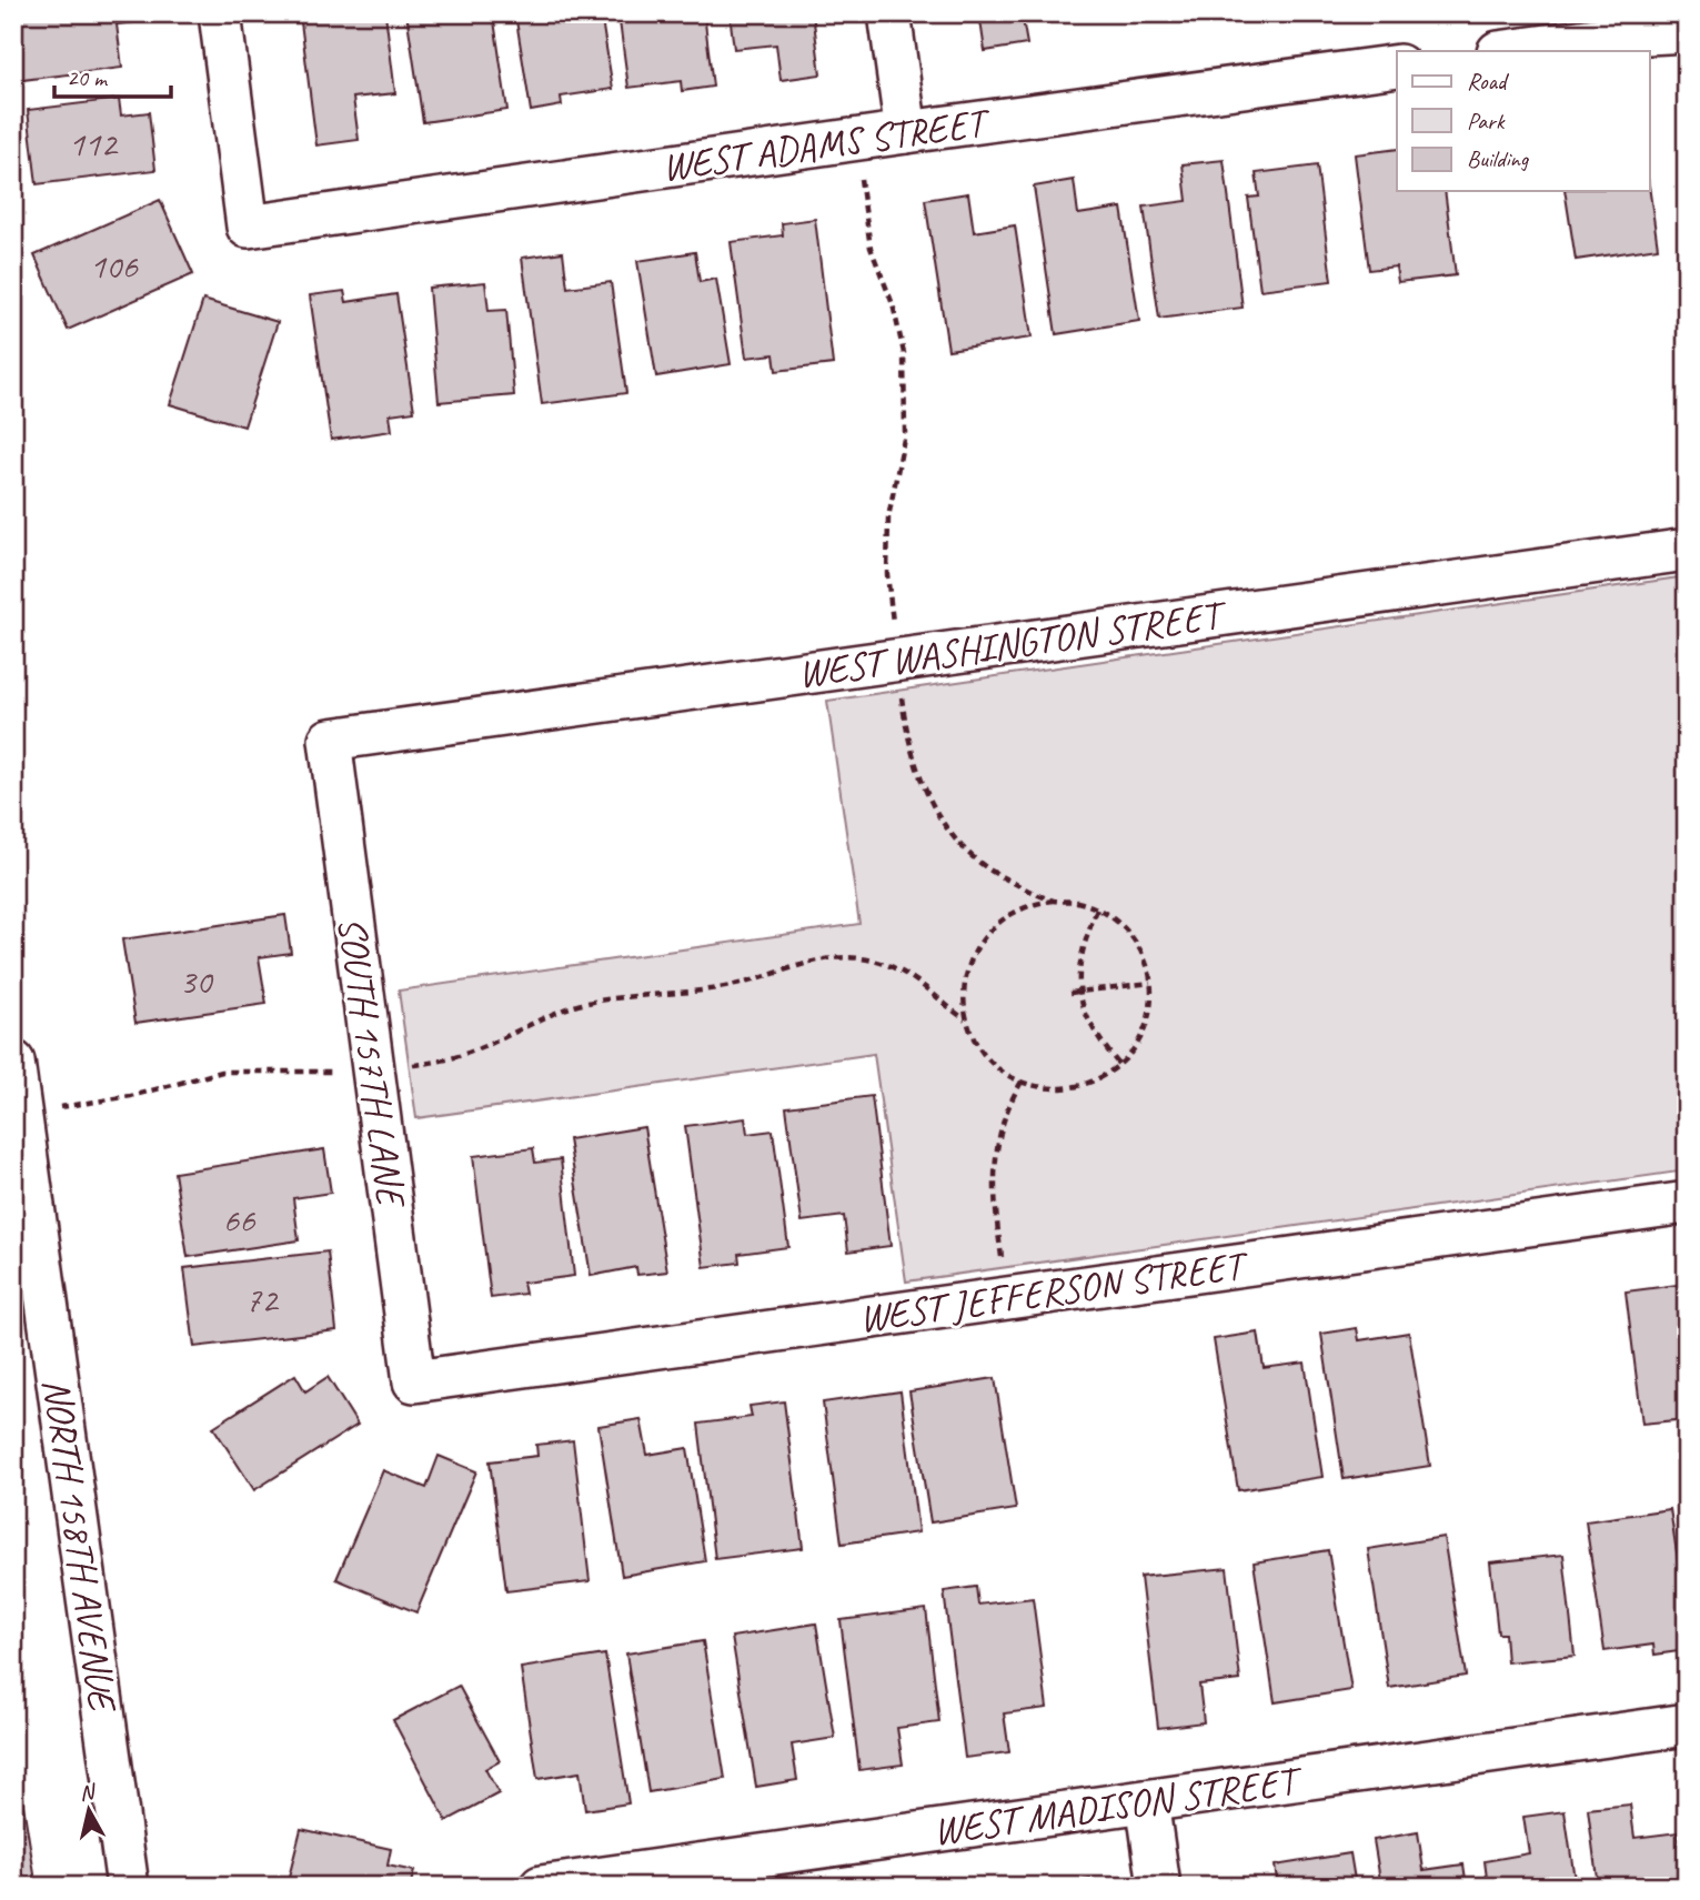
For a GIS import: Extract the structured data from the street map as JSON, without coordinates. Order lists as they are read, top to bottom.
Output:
{
  "streets": {
    "street": [
      "WEST ADAMS STREET",
      "WEST WASHINGTON STREET",
      "SOUTH 157TH LANE",
      "WEST JEFFERSON STREET",
      "NORTH 158TH AVENUE",
      "WEST MADISON STREET"
    ]
  },
  "crossings": [
    ["WEST WASHINGTON STREET", "SOUTH 157TH LANE"],
    ["SOUTH 157TH LANE", "WEST JEFFERSON STREET"]
  ],
  "house_numbers": [
    "112",
    "106",
    "30",
    "66",
    "72"
  ],
  "legend": ["Road", "Park", "Building"],
  "scale_bar": "20 m",
  "north": "top"
}
